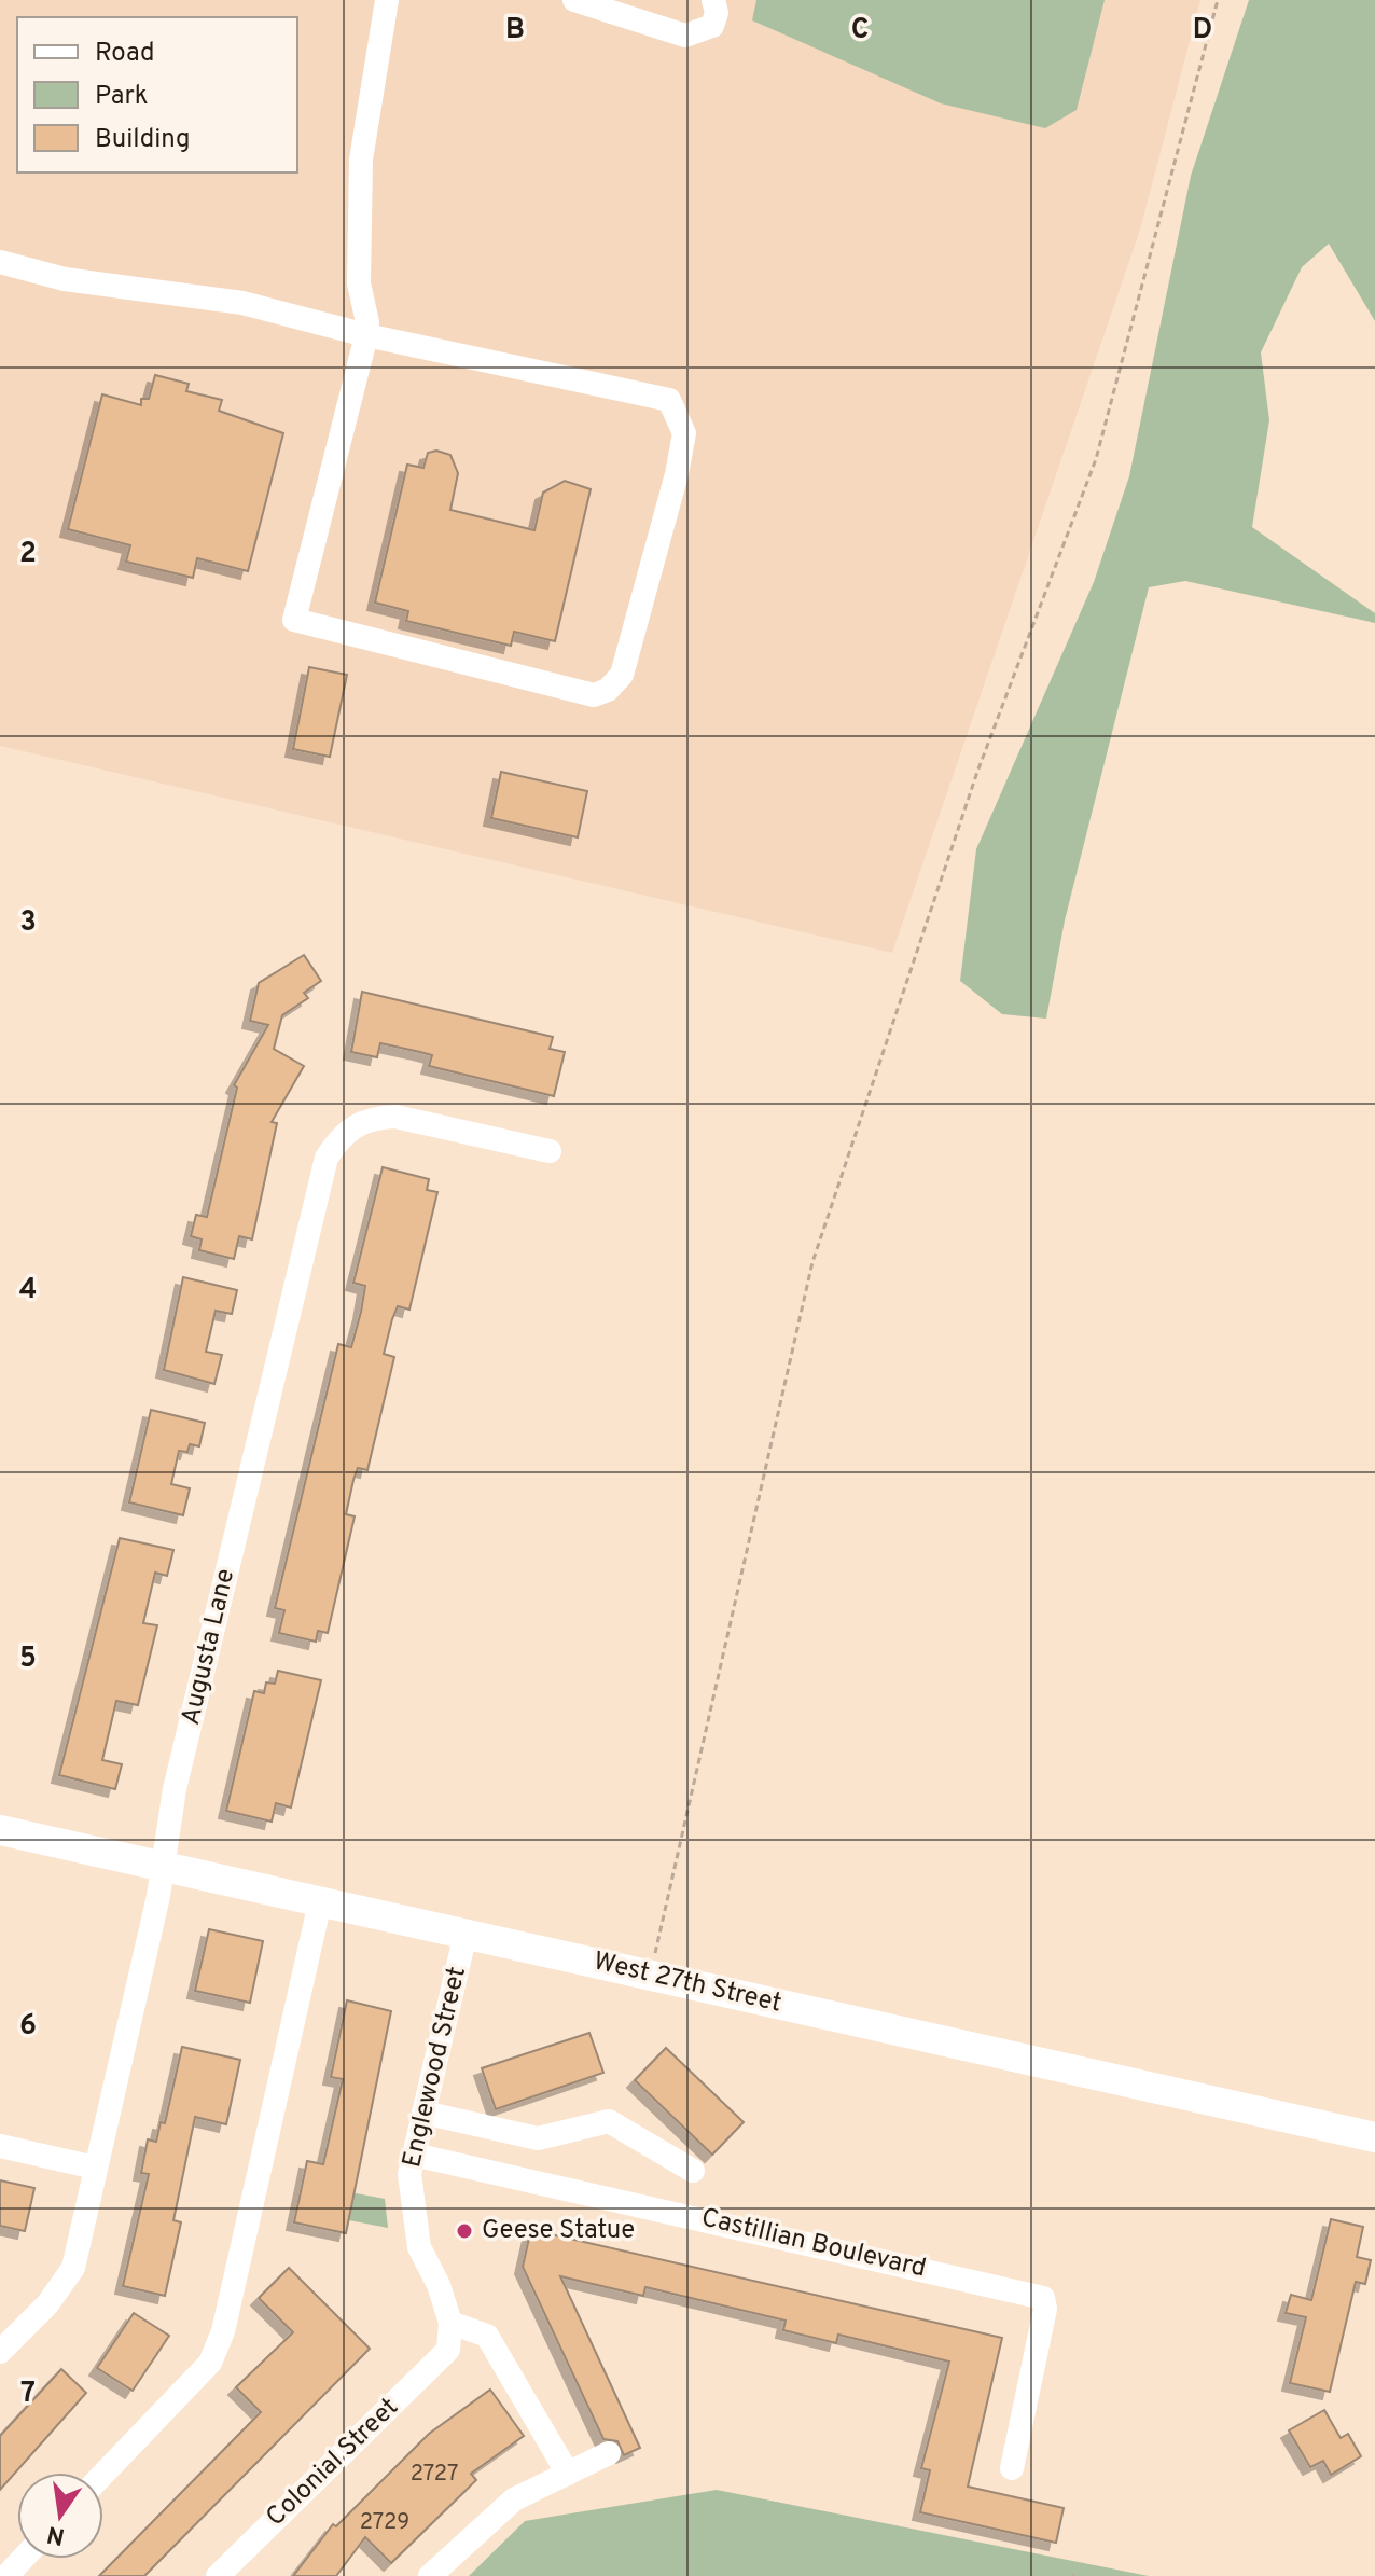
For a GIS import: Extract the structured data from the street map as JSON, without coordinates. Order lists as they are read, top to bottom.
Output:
{
  "streets": {
    "main road": ["West 27th Street"],
    "street": [
      "Augusta Lane",
      "Englewood Street",
      "Castillian Boulevard",
      "Colonial Street"
    ]
  },
  "crossings": [
    ["Augusta Lane", "West 27th Street"],
    ["West 27th Street", "Englewood Street"],
    ["Englewood Street", "Castillian Boulevard"],
    ["Englewood Street", "Colonial Street"]
  ],
  "places": ["Geese Statue"],
  "house_numbers": ["2727", "2729"],
  "legend": ["Road", "Park", "Building"],
  "north": "bottom",
  "grid": {
    "columns": ["B", "C", "D"],
    "rows": [
      "2",
      "3",
      "4",
      "5",
      "6",
      "7"
    ]
  }
}
